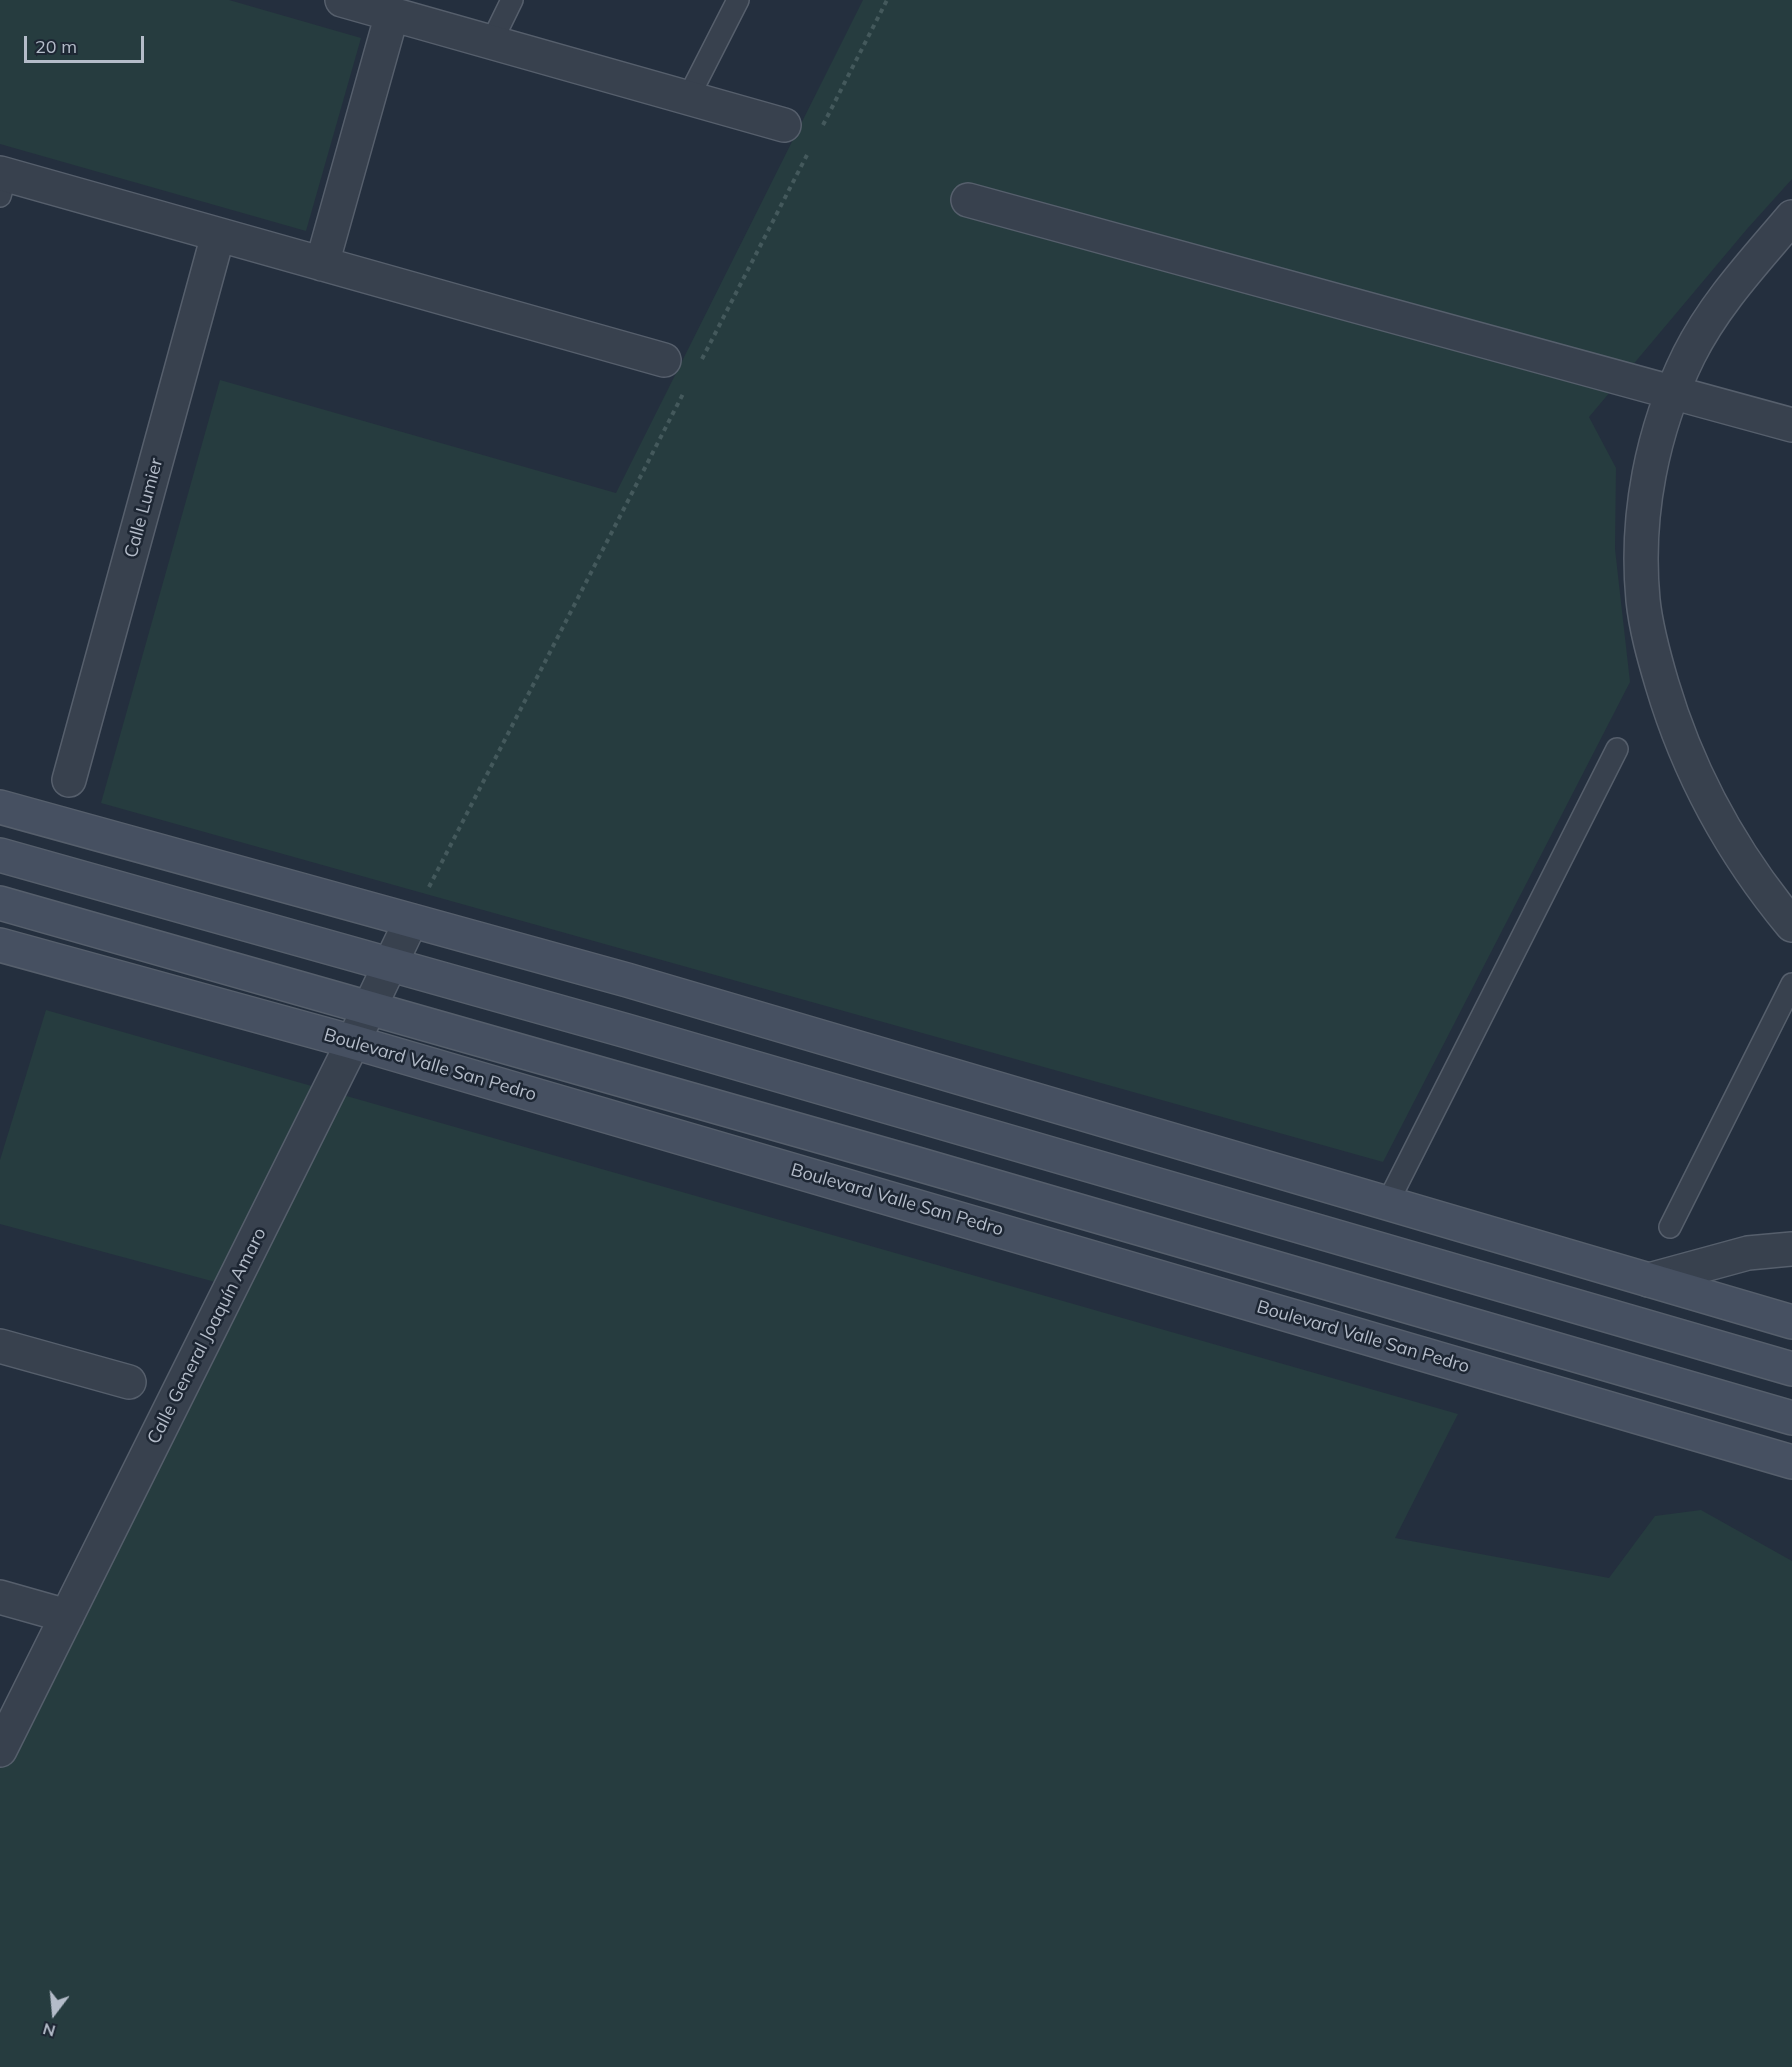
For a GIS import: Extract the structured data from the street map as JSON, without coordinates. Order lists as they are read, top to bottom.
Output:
{
  "streets": {
    "main road": ["Boulevard Valle San Pedro"],
    "street": ["Calle Lumier", "Calle General Joaquín Amaro"]
  },
  "crossings": [
    ["Boulevard Valle San Pedro", "Calle General Joaquín Amaro"]
  ],
  "scale_bar": "20 m",
  "north": "bottom"
}
